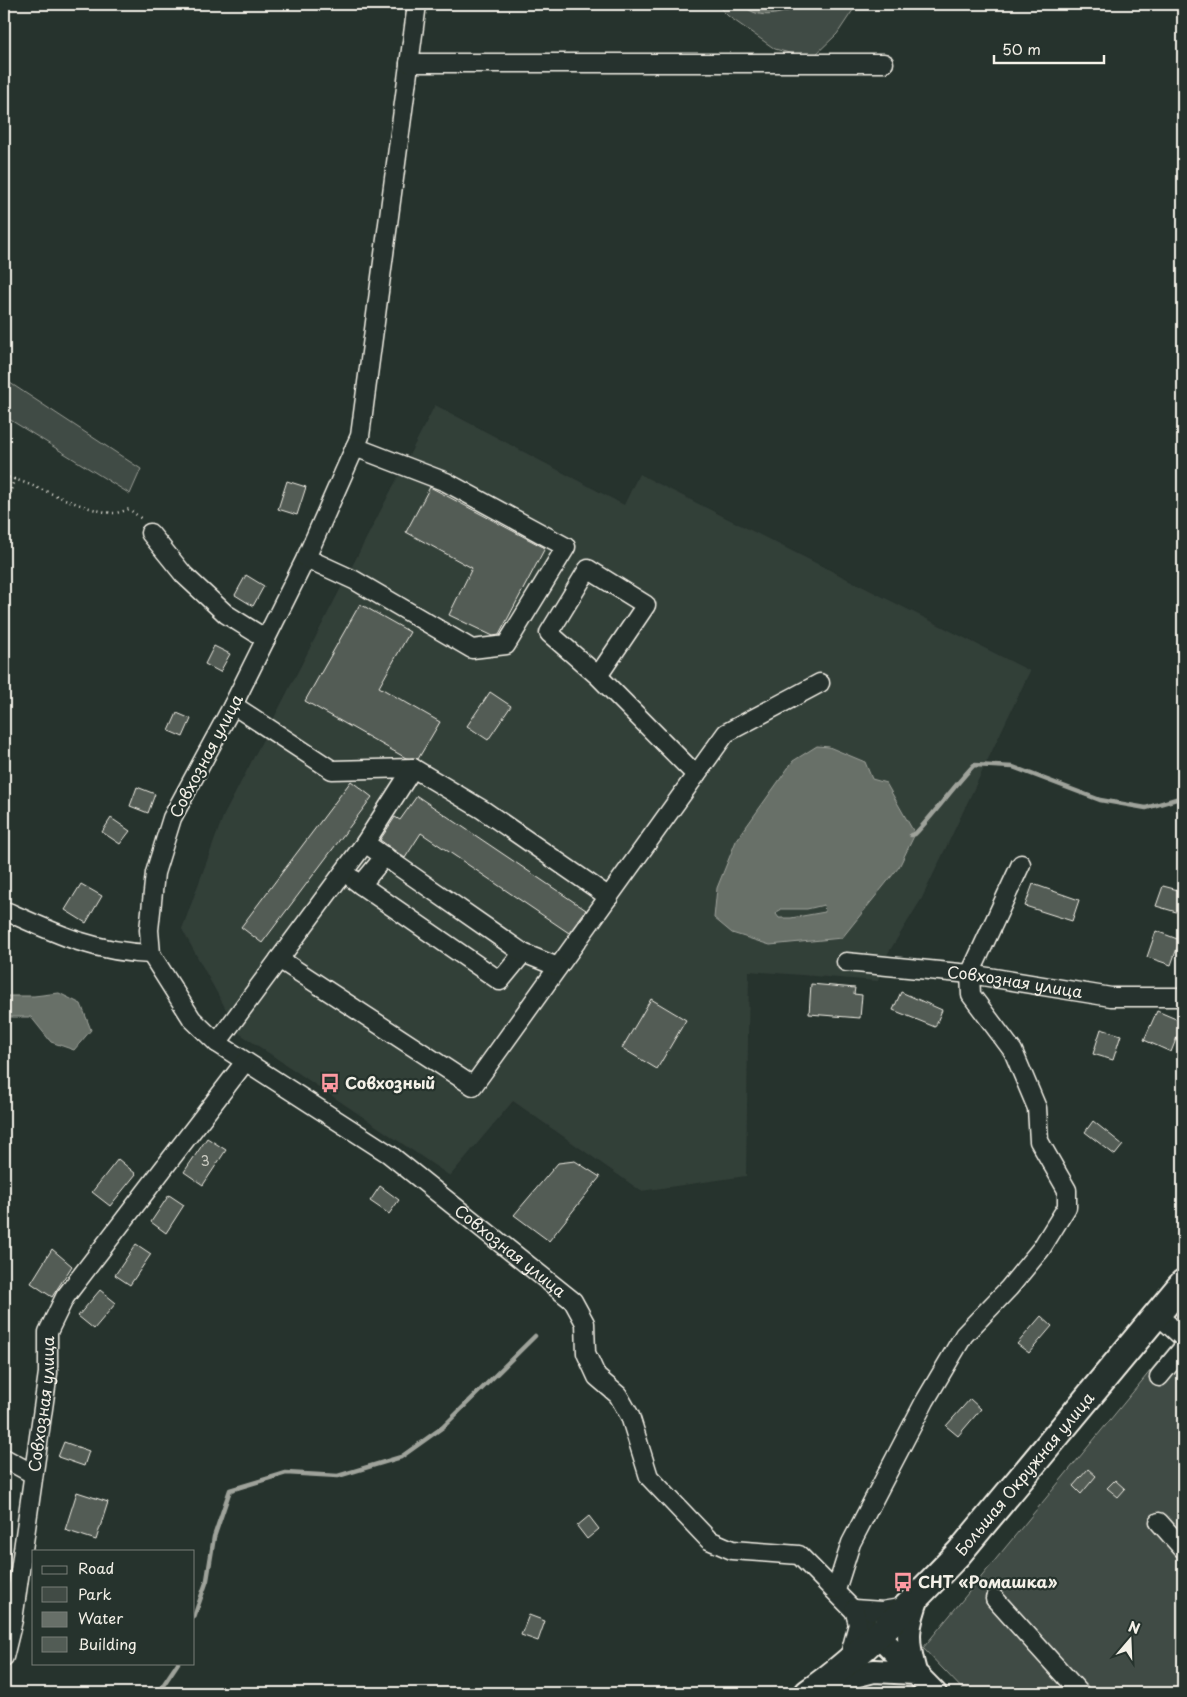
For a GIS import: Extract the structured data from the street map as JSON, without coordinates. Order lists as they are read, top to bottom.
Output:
{
  "streets": {
    "highway": ["Большая Окружная улица"],
    "street": ["Совхозная улица"]
  },
  "crossings": [
    ["Совхозная улица", "Большая Окружная улица"]
  ],
  "places": {
    "bus stop": ["Совхозный", "СНТ «Ромашка»"]
  },
  "house_numbers": ["3"],
  "legend": [
    "Road",
    "Park",
    "Water",
    "Building"
  ],
  "scale_bar": "50 m",
  "north": "top"
}
